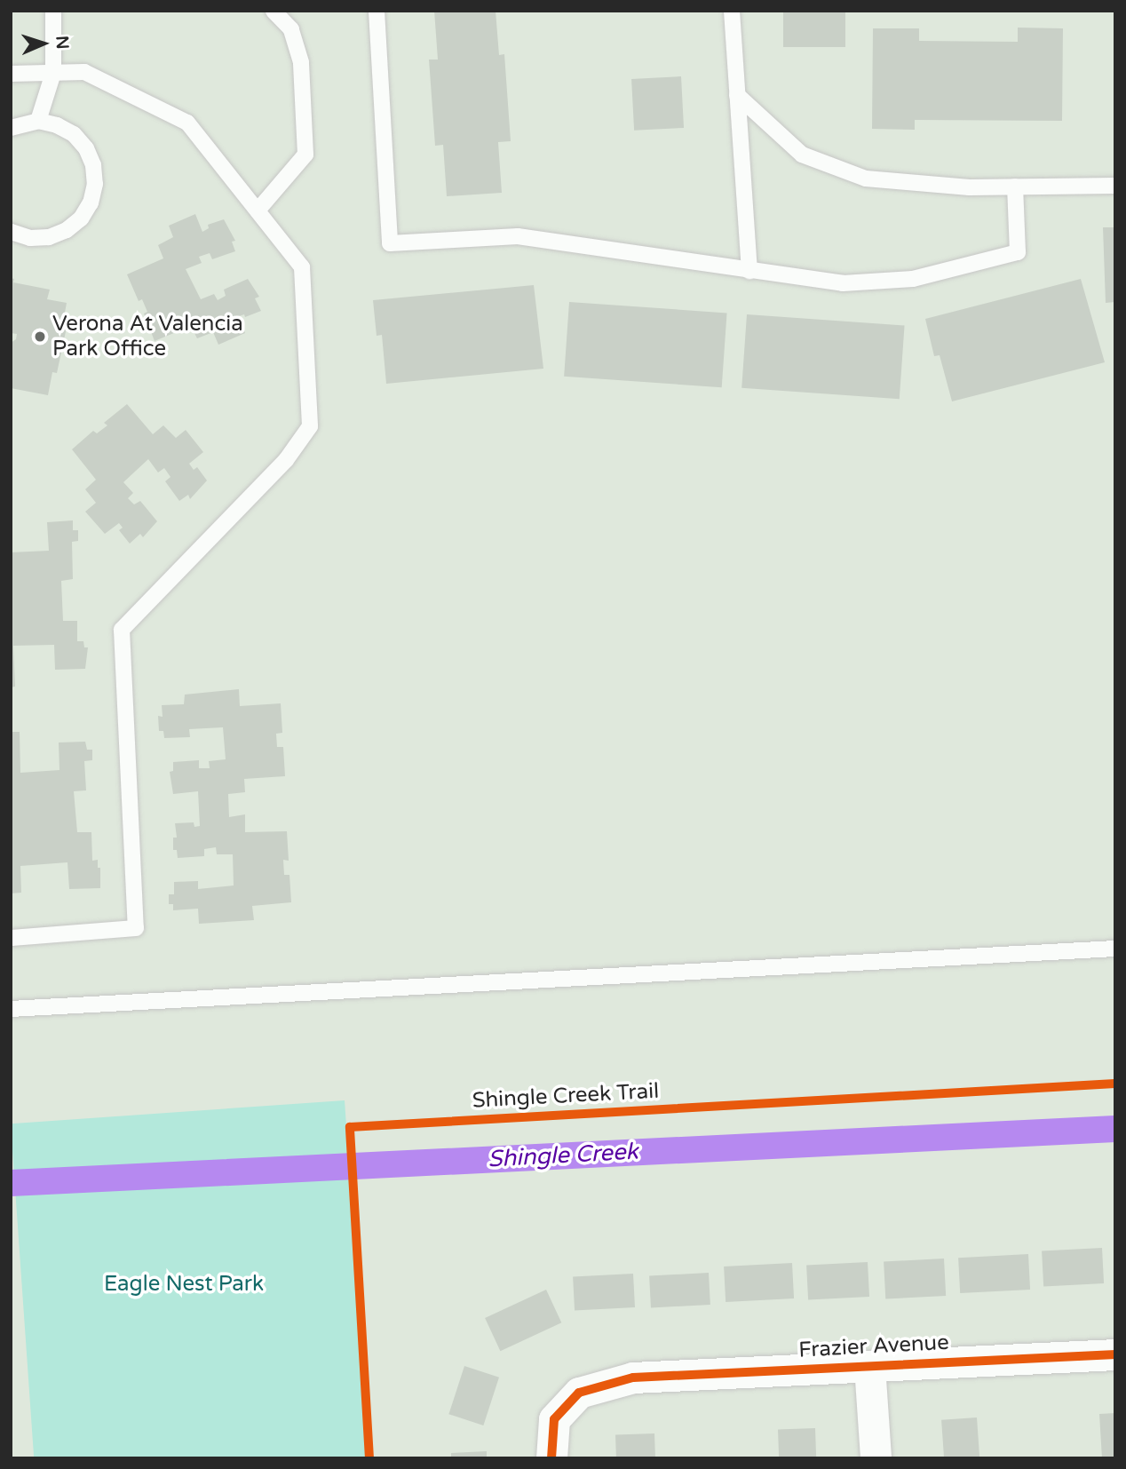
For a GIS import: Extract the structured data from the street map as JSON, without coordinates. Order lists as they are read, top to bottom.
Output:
{
  "streets": {
    "street": ["Frazier Avenue"],
    "cycle path": ["Shingle Creek Trail"]
  },
  "water": ["Shingle Creek"],
  "parks": ["Eagle Nest Park"],
  "places": ["Verona At Valencia Park Office"],
  "north": "right"
}
